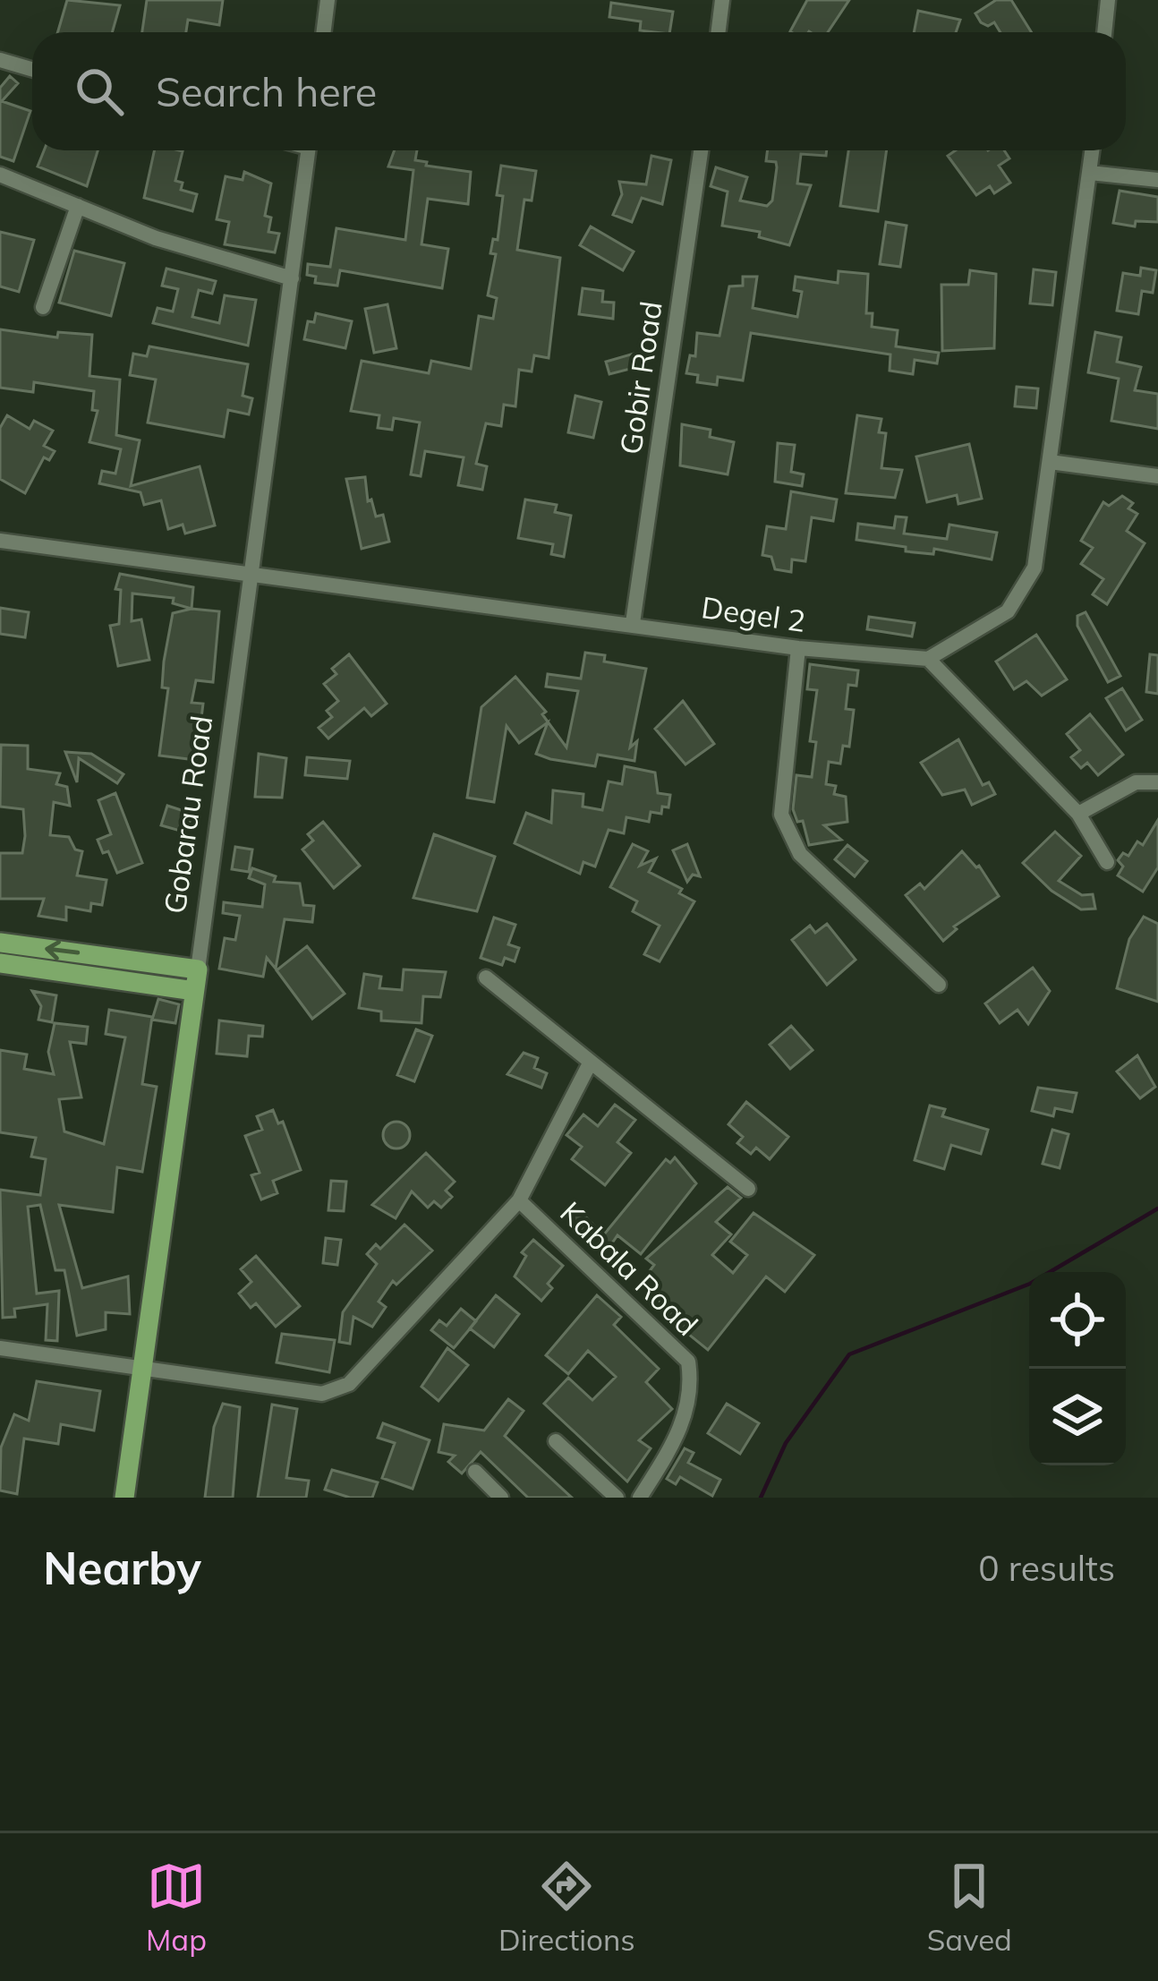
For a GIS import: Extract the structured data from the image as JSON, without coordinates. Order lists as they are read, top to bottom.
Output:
{
  "streets": {
    "main road": ["Gobarau Road"],
    "street": ["Gobir Road", "Degel 2", "Kabala Road"]
  },
  "crossings": [
    ["Gobir Road", "Degel 2"],
    ["Degel 2", "Gobarau Road"]
  ],
  "page": {
    "search": "Search here",
    "heading": ["Nearby", "0 results"],
    "nav": ["Map", "Directions", "Saved"]
  }
}
